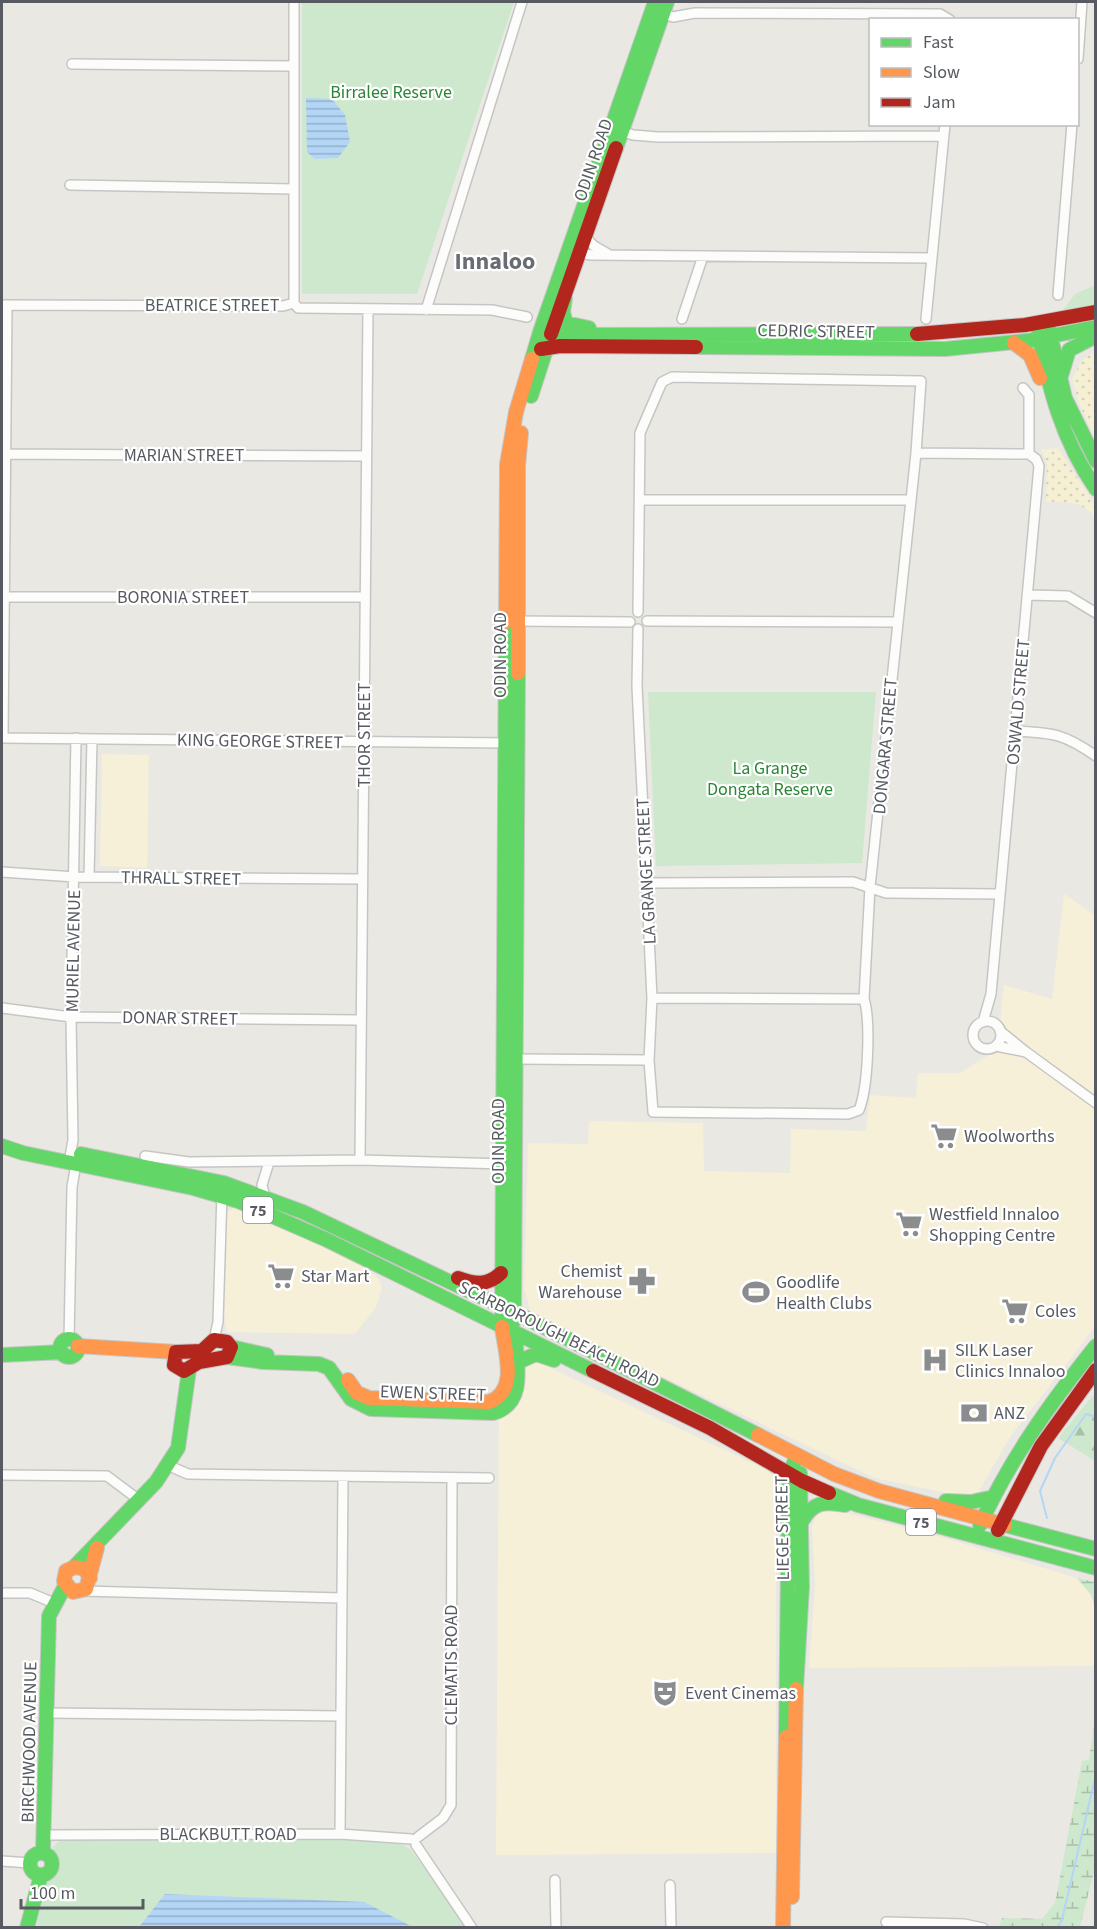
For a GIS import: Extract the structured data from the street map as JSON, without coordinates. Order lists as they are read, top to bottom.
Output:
{
  "streets": {
    "main road": [
      "ODIN ROAD",
      "CEDRIC STREET",
      "75",
      "SCARBOROUGH BEACH ROAD",
      "EWEN STREET",
      "LIEGE STREET",
      "BIRCHWOOD AVENUE"
    ],
    "street": [
      "BEATRICE STREET",
      "MARIAN STREET",
      "BORONIA STREET",
      "OSWALD STREET",
      "THOR STREET",
      "KING GEORGE STREET",
      "DONGARA STREET",
      "LA GRANGE STREET",
      "THRALL STREET",
      "MURIEL AVENUE",
      "DONAR STREET",
      "CLEMATIS ROAD",
      "BLACKBUTT ROAD"
    ]
  },
  "crossings": [
    ["ODIN ROAD", "CEDRIC STREET"],
    ["ODIN ROAD", "KING GEORGE STREET"],
    ["ODIN ROAD", "SCARBOROUGH BEACH ROAD"],
    ["ODIN ROAD", "EWEN STREET"],
    ["BEATRICE STREET", "THOR STREET"],
    ["MARIAN STREET", "THOR STREET"],
    ["BORONIA STREET", "THOR STREET"],
    ["THOR STREET", "KING GEORGE STREET"],
    ["THOR STREET", "THRALL STREET"],
    ["THOR STREET", "DONAR STREET"],
    ["KING GEORGE STREET", "MURIEL AVENUE"],
    ["DONGARA STREET", "LA GRANGE STREET"],
    ["THRALL STREET", "MURIEL AVENUE"],
    ["MURIEL AVENUE", "DONAR STREET"],
    ["MURIEL AVENUE", "SCARBOROUGH BEACH ROAD"],
    ["SCARBOROUGH BEACH ROAD", "EWEN STREET"],
    ["SCARBOROUGH BEACH ROAD", "LIEGE STREET"],
    ["EWEN STREET", "BIRCHWOOD AVENUE"],
    ["CLEMATIS ROAD", "BLACKBUTT ROAD"],
    ["BIRCHWOOD AVENUE", "BLACKBUTT ROAD"]
  ],
  "districts": ["Innaloo"],
  "parks": ["Birralee Reserve", "La Grange Dongata Reserve"],
  "places": {
    "supermarket": [
      "Woolworths",
      "Westfield Innaloo Shopping Centre",
      "Star Mart",
      "Coles"
    ],
    "pharmacy": ["Chemist Warehouse"],
    "sports": ["Goodlife Health Clubs"],
    "hospital": ["SILK Laser Clinics Innaloo"],
    "bank": ["ANZ"],
    "theatre": ["Event Cinemas"]
  },
  "legend": ["Fast", "Slow", "Jam"],
  "scale_bar": "100 m"
}
